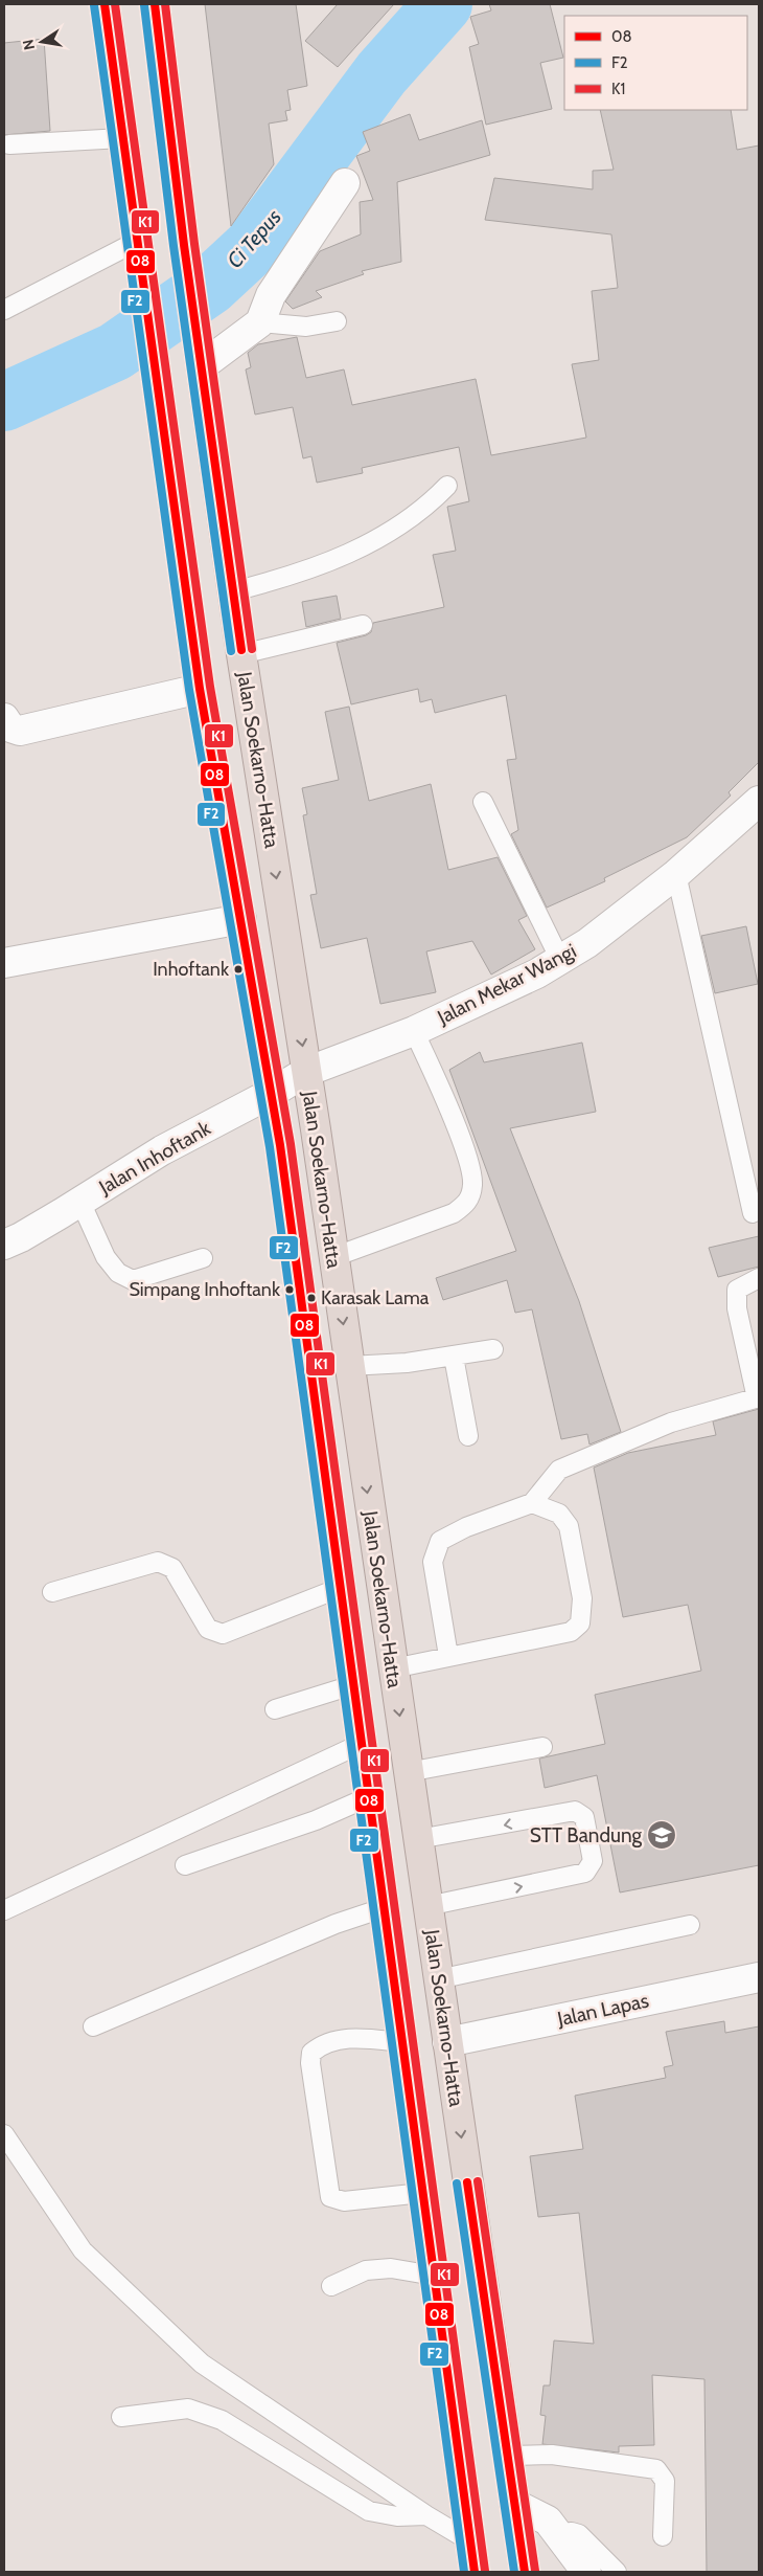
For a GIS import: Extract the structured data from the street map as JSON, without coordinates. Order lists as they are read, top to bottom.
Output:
{
  "streets": {
    "highway": ["Jalan Soekarno-Hatta"],
    "street": ["Jalan Mekar Wangi", "Jalan Inhoftank", "Jalan Lapas"]
  },
  "crossings": [
    ["Jalan Soekarno-Hatta", "Jalan Mekar Wangi"],
    ["Jalan Soekarno-Hatta", "Jalan Inhoftank"],
    ["Jalan Soekarno-Hatta", "Jalan Lapas"],
    ["Jalan Mekar Wangi", "Jalan Inhoftank"]
  ],
  "water": ["Ci Tepus"],
  "places": {
    "other": ["Inhoftank", "Simpang Inhoftank", "Karasak Lama"],
    "school or university": ["STT Bandung"]
  },
  "lines": ["transit line 08", "transit line K1", "transit line F2"],
  "legend": ["08", "F2", "K1"],
  "north": "left"
}
